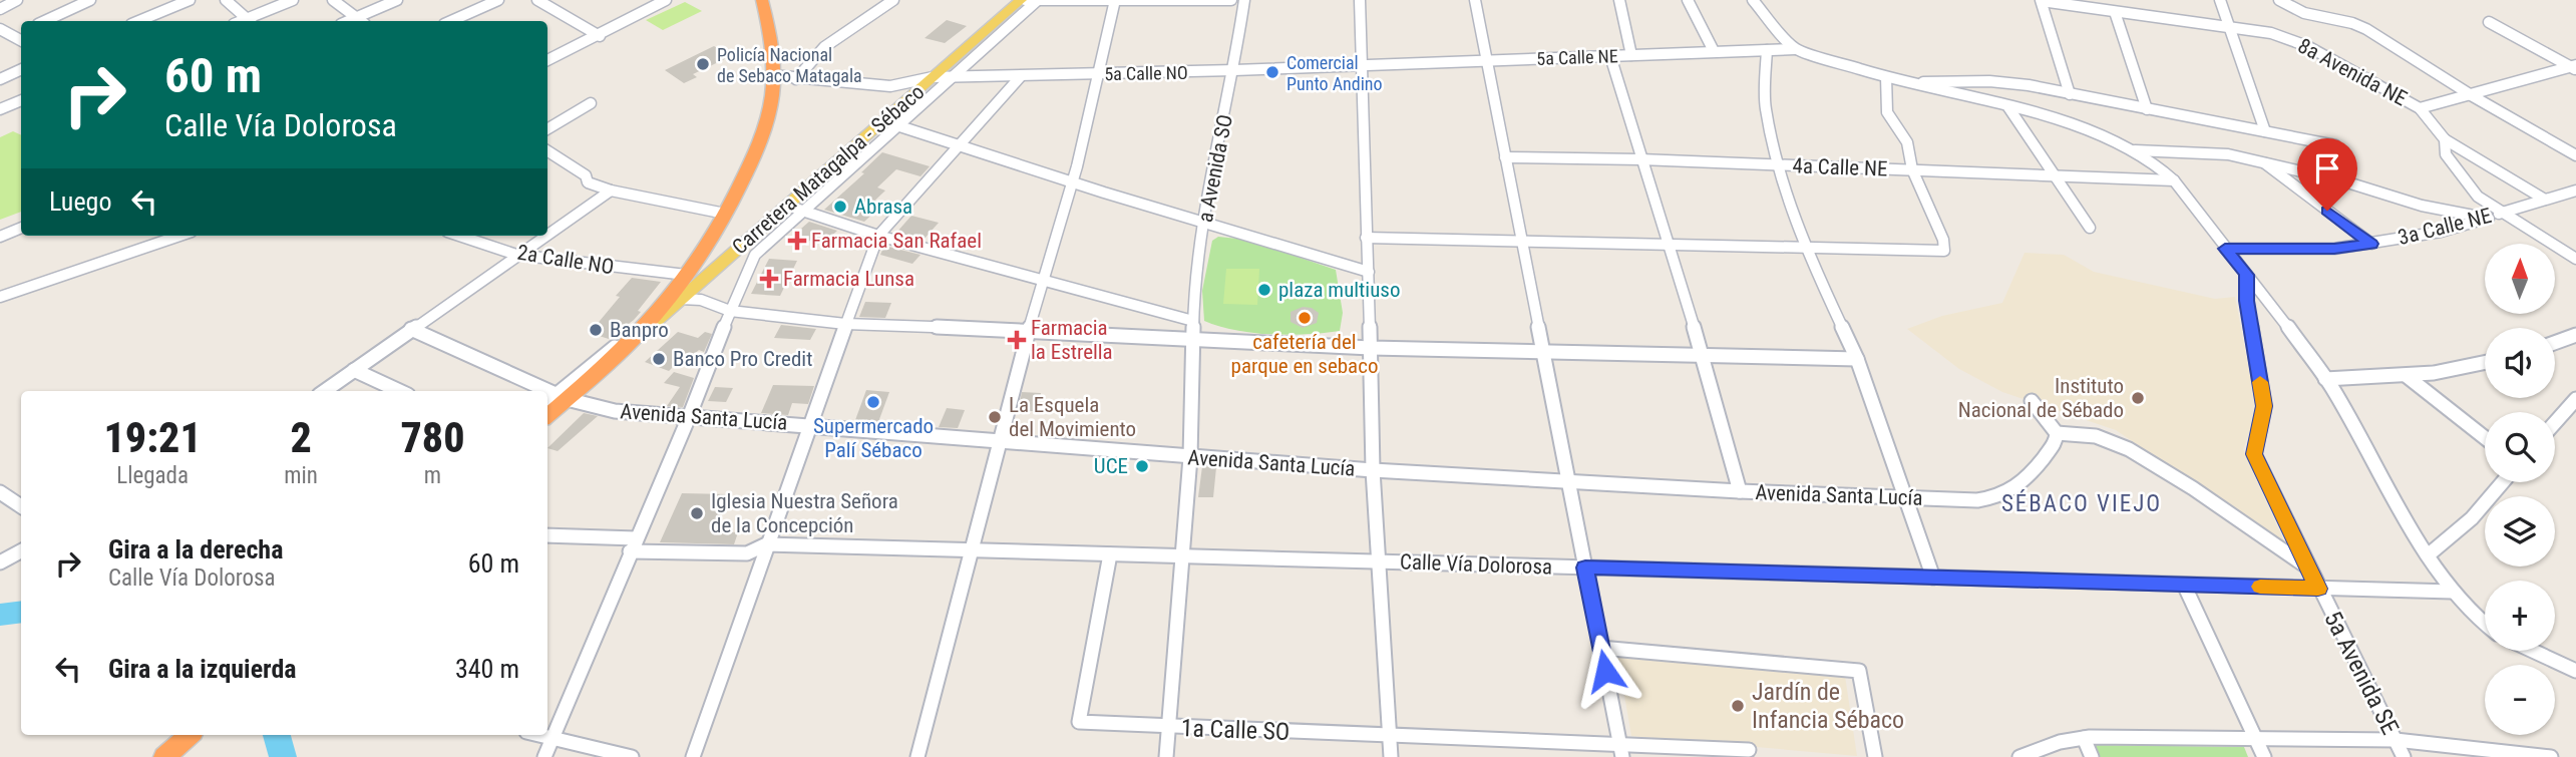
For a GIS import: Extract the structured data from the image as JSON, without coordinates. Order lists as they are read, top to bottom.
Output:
{
  "streets": {
    "main road": ["Carretera Matagalpa - Sébaco"],
    "street": [
      "5a Calle NE",
      "8a Avenida NE",
      "5a Calle NO",
      "4a Calle NE",
      "a Avenida SO",
      "3a Calle NE",
      "2a Calle NO",
      "Avenida Santa Lucía",
      "Calle Vía Dolorosa",
      "5a Avenida SE",
      "1a Calle SO"
    ]
  },
  "crossings": [
    ["5a Calle NE", "5a Calle NO"],
    ["8a Avenida NE", "3a Calle NE"],
    ["5a Calle NO", "a Avenida SO"],
    ["5a Calle NO", "Carretera Matagalpa - Sébaco"],
    ["Calle Vía Dolorosa", "5a Avenida SE"]
  ],
  "districts": ["SÉBACO VIEJO"],
  "places": {
    "other": [
      "Policía Nacional de Sebaco Matagala",
      "Comercial Punto Andino",
      "Abrasa",
      "plaza multiuso",
      "cafetería del parque en sebaco",
      "Banpro",
      "Banco Pro Credit",
      "Instituto Nacional de Sébado",
      "Supermercado Palí Sébaco",
      "La Esquela del Movimiento",
      "UCE",
      "Iglesia Nuestra Señora de la Concepción",
      "Jardín de Infancia Sébaco"
    ],
    "health": ["Farmacia San Rafael", "Farmacia Lunsa", "Farmacia la Estrella"]
  },
  "north": "top",
  "page": {
    "turn": ["60 m", "Calle Vía Dolorosa"],
    "then": "Luego",
    "map_buttons": ["+", "−"],
    "eta": [
      "19:21",
      "Llegada",
      "2",
      "min",
      "780",
      "m"
    ],
    "list": [
      {
        "name": "Gira a la derecha",
        "note": "Calle Vía Dolorosa",
        "value": "60 m"
      },
      {
        "name": "Gira a la izquierda",
        "value": "340 m"
      }
    ]
  }
}
